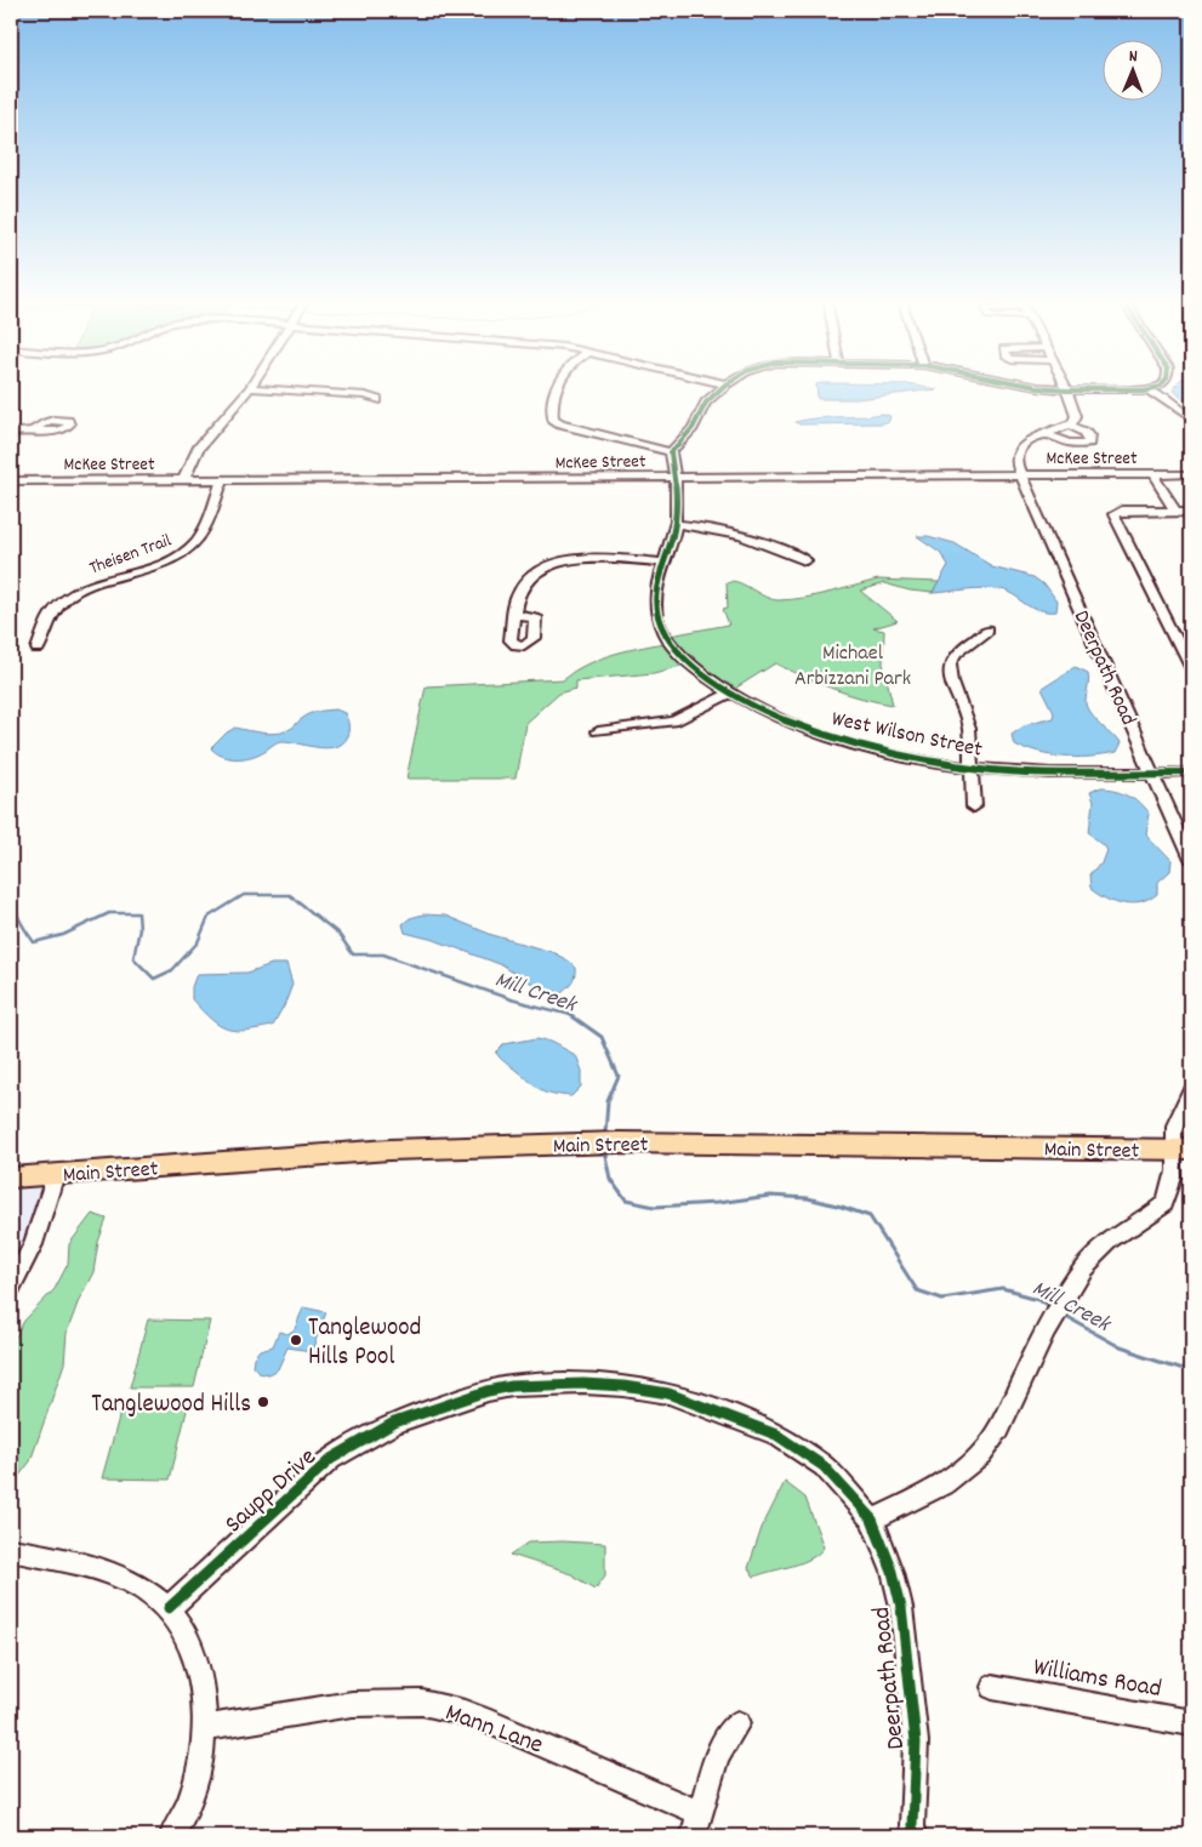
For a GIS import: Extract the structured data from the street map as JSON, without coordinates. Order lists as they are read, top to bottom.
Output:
{
  "streets": {
    "main road": ["Main Street"],
    "street": [
      "McKee Street",
      "Theisen Trail",
      "Deerpath Road",
      "West Wilson Street",
      "Saupp Drive",
      "Williams Road",
      "Mann Lane"
    ]
  },
  "crossings": [
    ["McKee Street", "Theisen Trail"],
    ["McKee Street", "Deerpath Road"],
    ["McKee Street", "West Wilson Street"],
    ["Deerpath Road", "West Wilson Street"],
    ["Deerpath Road", "Saupp Drive"]
  ],
  "water": ["Mill Creek"],
  "parks": ["Michael Arbizzani Park"],
  "places": ["Tanglewood Hills Pool", "Tanglewood Hills"],
  "north": "top"
}
